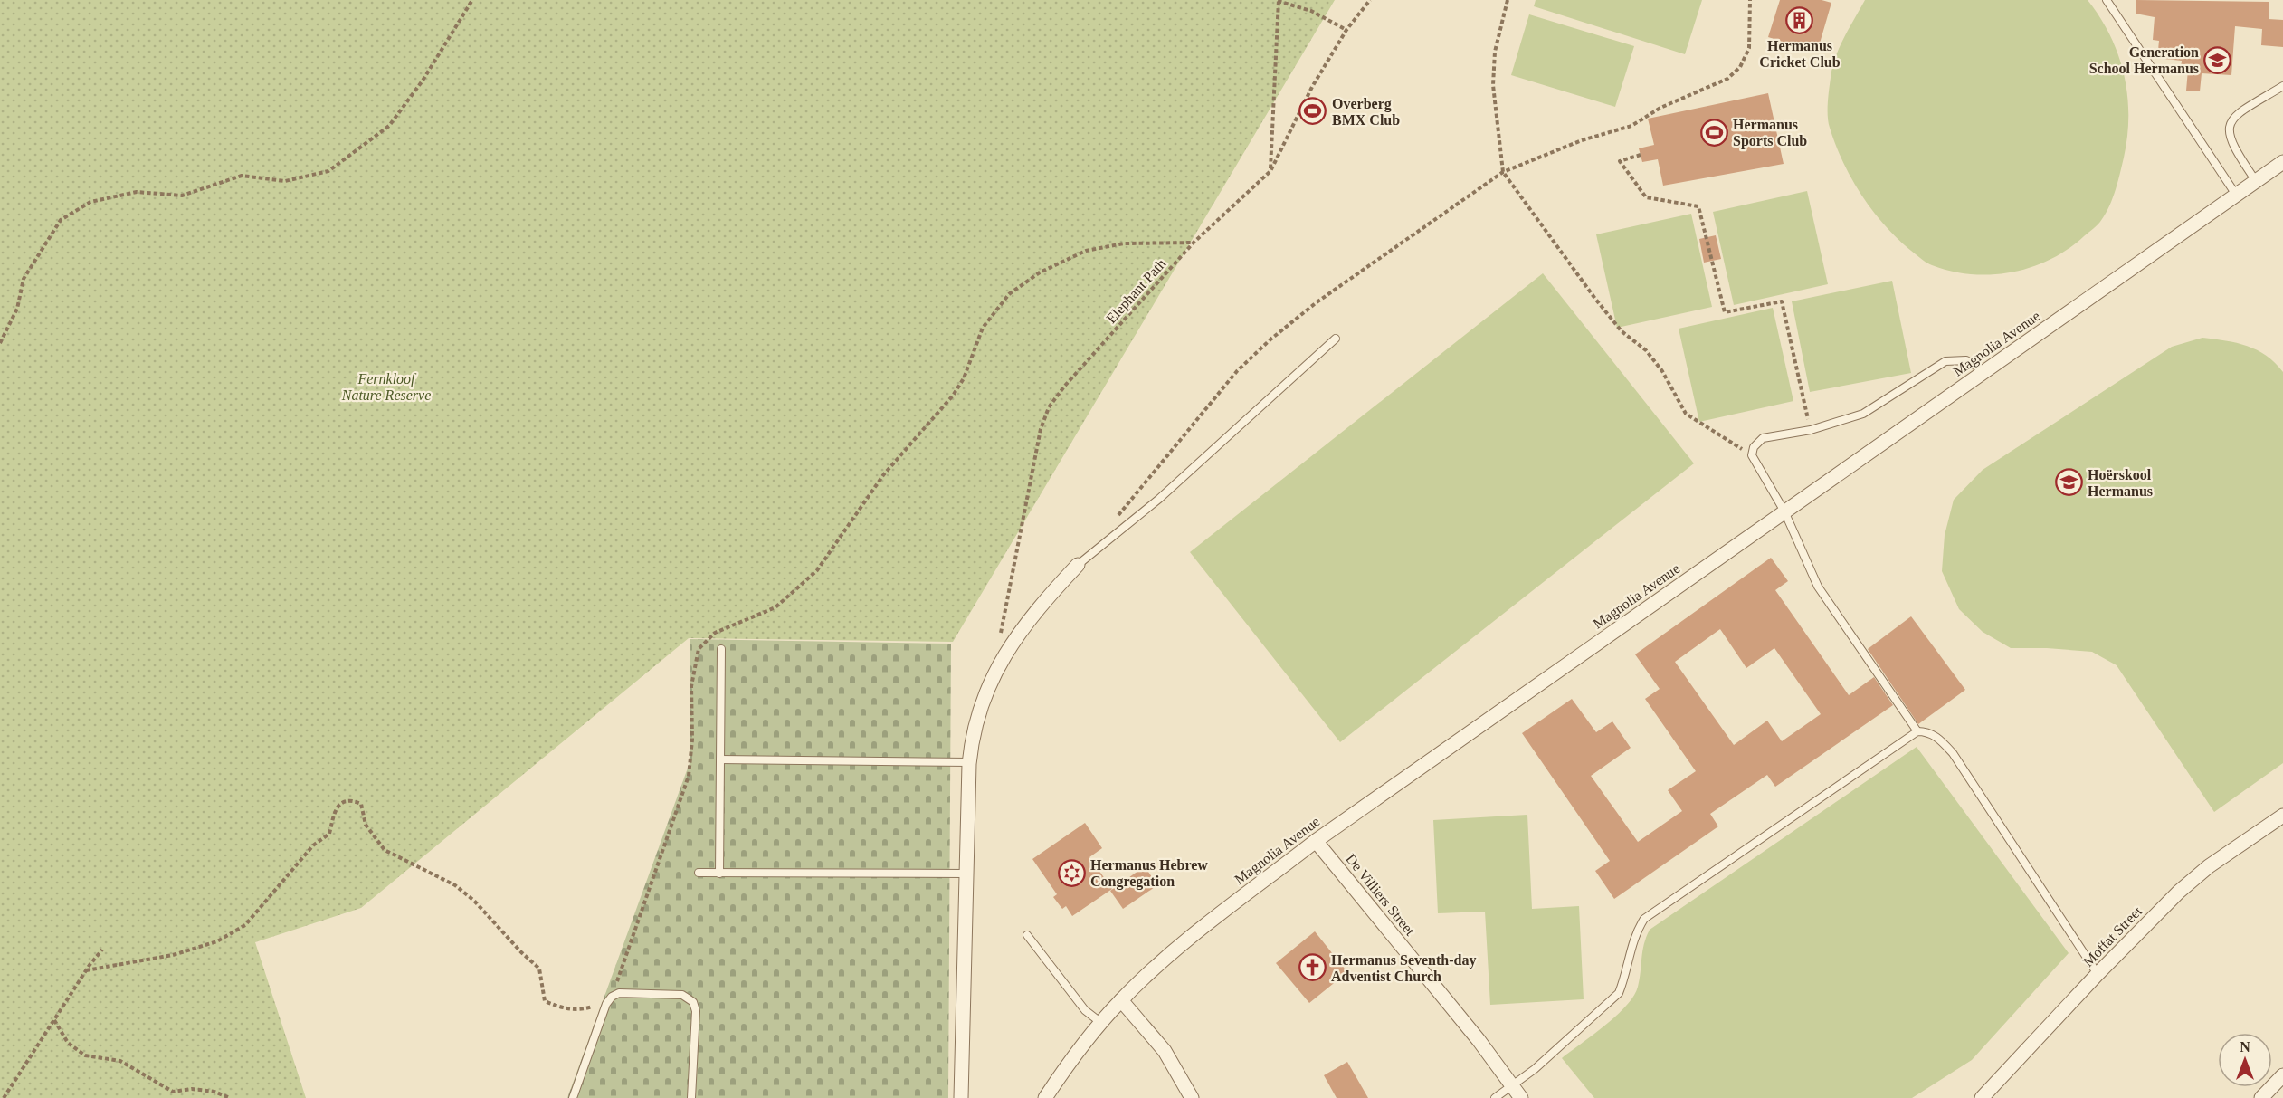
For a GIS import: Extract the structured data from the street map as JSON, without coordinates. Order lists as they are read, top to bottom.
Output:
{
  "streets": {
    "street": ["Magnolia Avenue", "De Villiers Street", "Moffat Street"],
    "path": ["Elephant Path"]
  },
  "crossings": [
    ["Magnolia Avenue", "De Villiers Street"]
  ],
  "parks": ["Fernkloof Nature Reserve"],
  "places": {
    "building": ["Hermanus Cricket Club"],
    "school or university": ["Generation School Hermanus", "Hoërskool Hermanus"],
    "sports": ["Overberg BMX Club", "Hermanus Sports Club"],
    "synagogue": ["Hermanus Hebrew Congregation"],
    "church": ["Hermanus Seventh-day Adventist Church"]
  },
  "north": "top"
}
